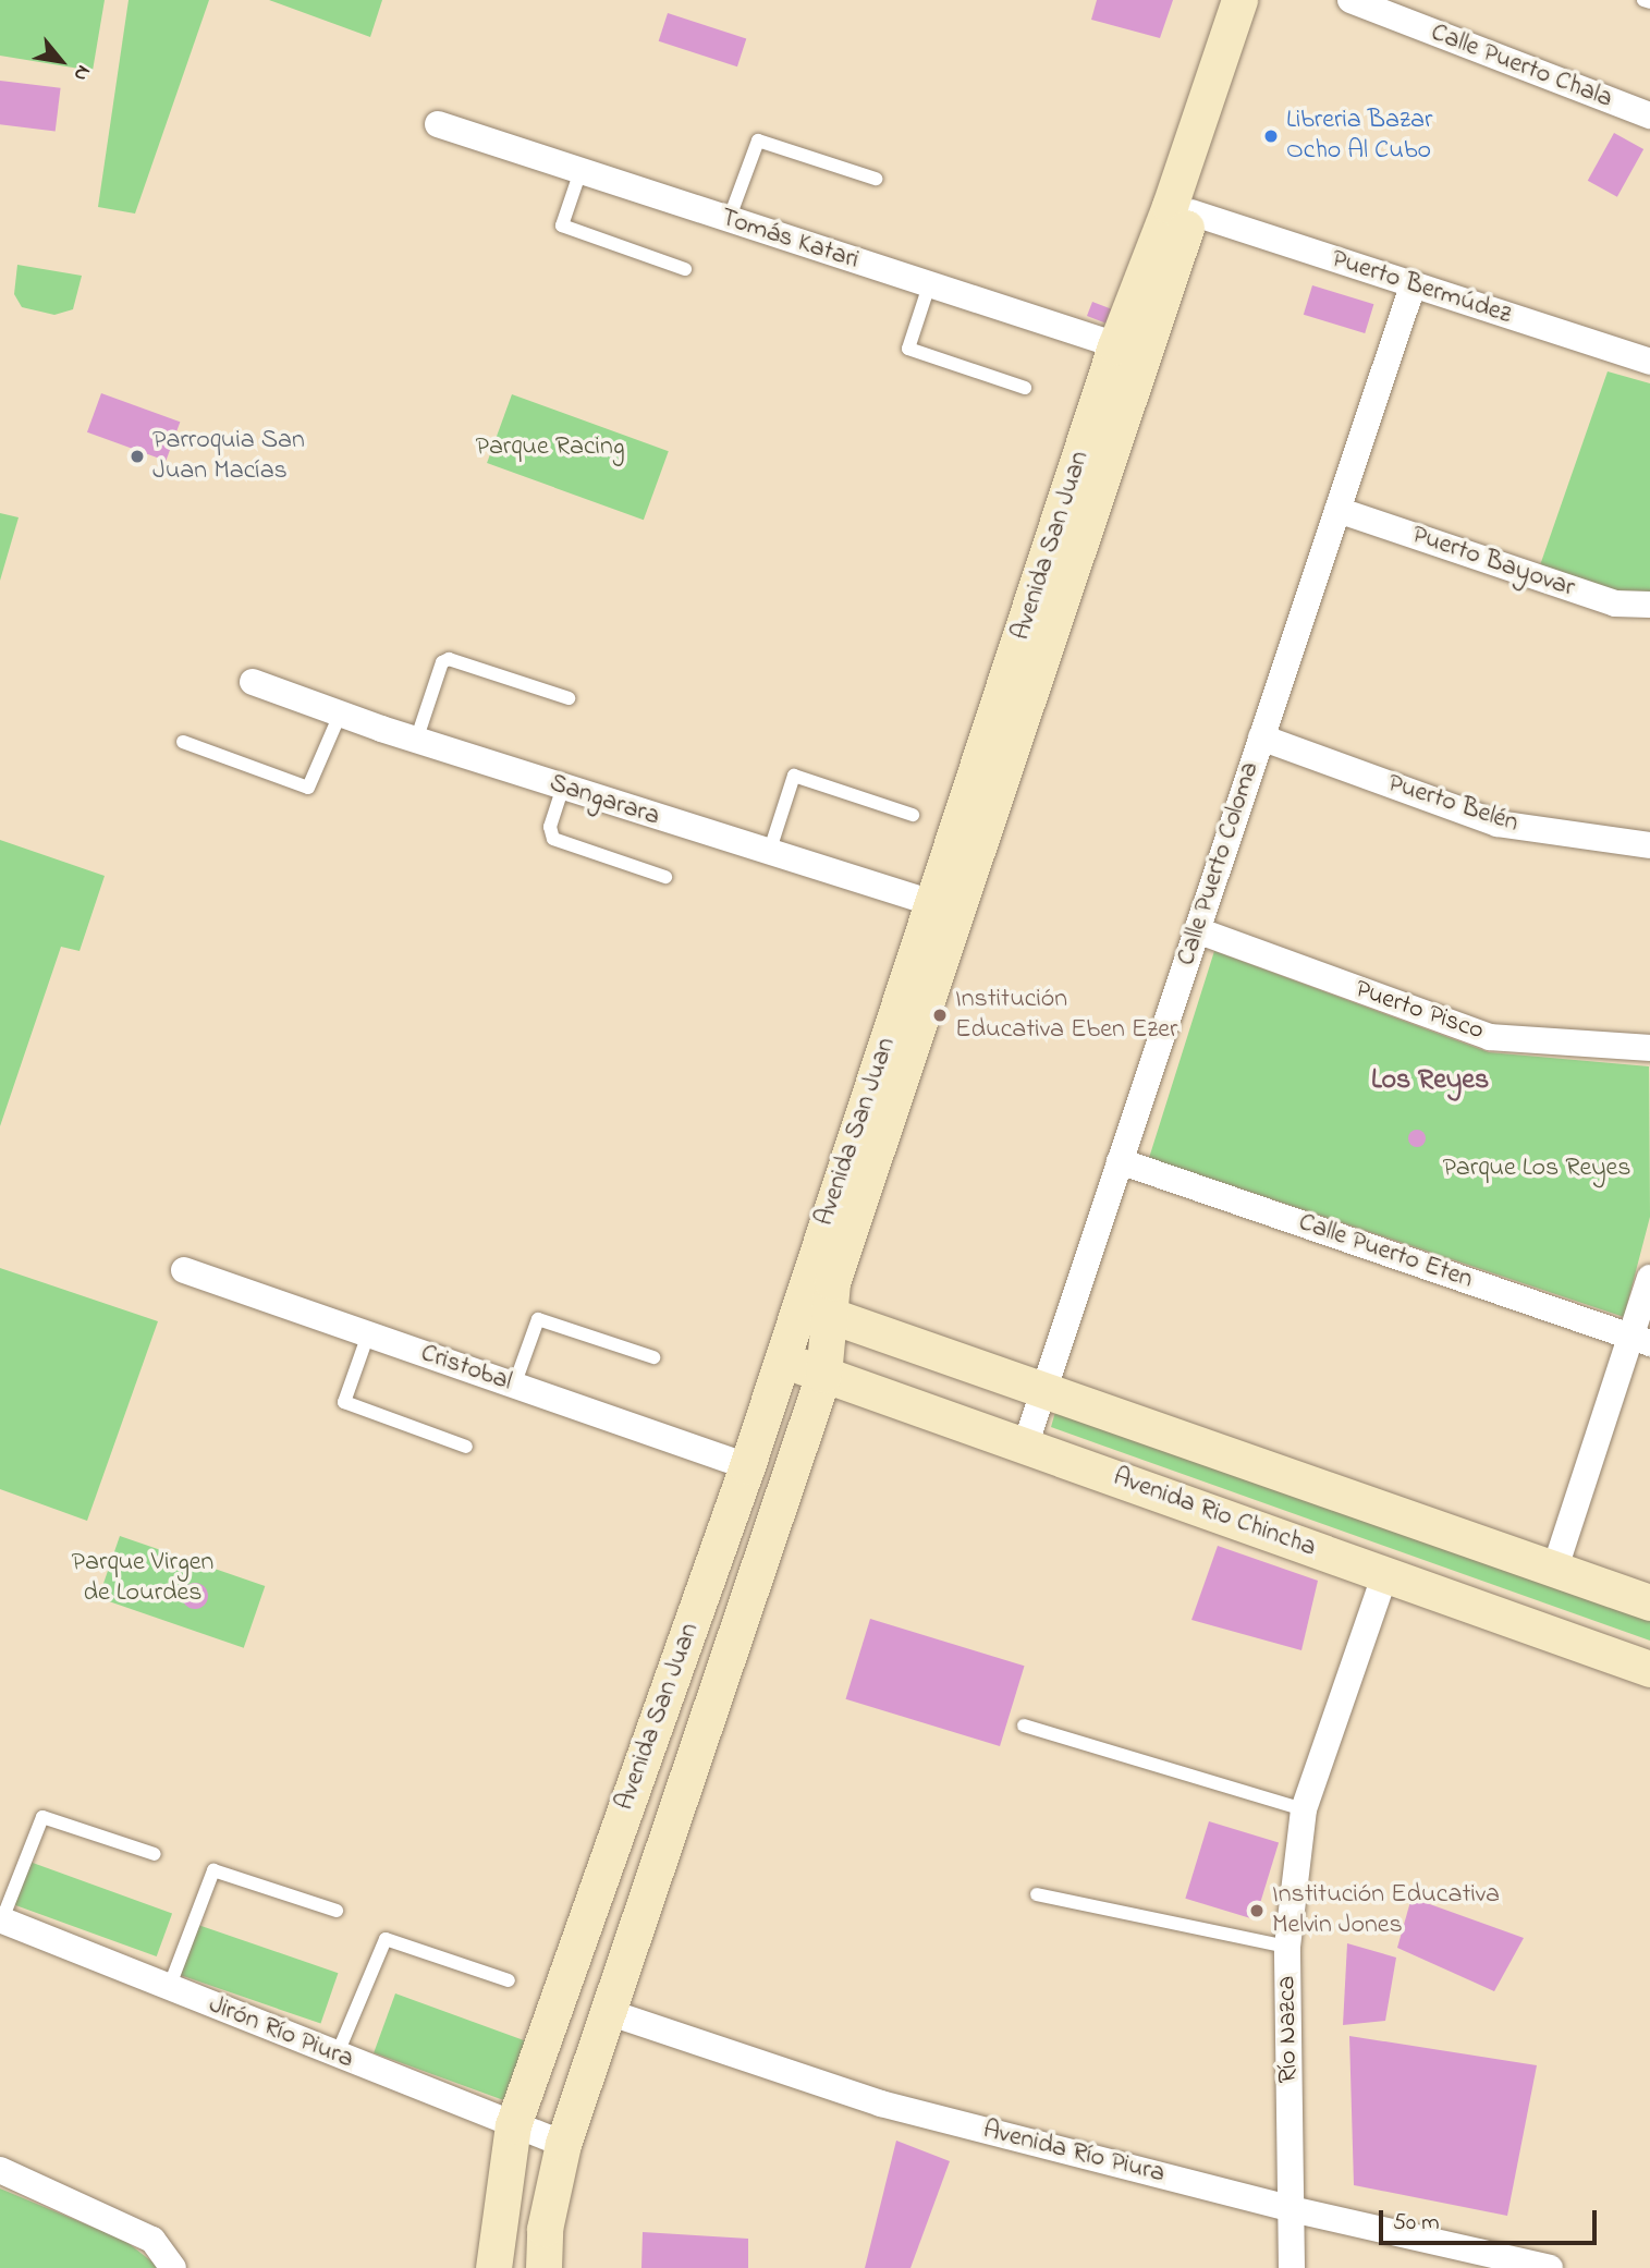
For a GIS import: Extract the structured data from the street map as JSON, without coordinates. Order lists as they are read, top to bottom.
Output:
{
  "streets": {
    "street": [
      "Calle Puerto Chala",
      "Tomás Katari",
      "Puerto Bermúdez",
      "Avenida San Juan",
      "Puerto Bayovar",
      "Sangarara",
      "Puerto Belén",
      "Calle Puerto Coloma",
      "Puerto Pisco",
      "Calle Puerto Eten",
      "Cristobal",
      "Avenida Rio Chincha",
      "Río Nazca",
      "Jirón Río Piura",
      "Avenida Río Piura"
    ]
  },
  "crossings": [
    ["Tomás Katari", "Avenida San Juan"],
    ["Puerto Bermúdez", "Avenida San Juan"],
    ["Puerto Bermúdez", "Calle Puerto Coloma"],
    ["Avenida San Juan", "Sangarara"],
    ["Avenida San Juan", "Cristobal"],
    ["Avenida San Juan", "Avenida Rio Chincha"],
    ["Avenida San Juan", "Jirón Río Piura"],
    ["Avenida San Juan", "Avenida Río Piura"],
    ["Puerto Bayovar", "Calle Puerto Coloma"],
    ["Puerto Belén", "Calle Puerto Coloma"],
    ["Calle Puerto Coloma", "Puerto Pisco"],
    ["Calle Puerto Coloma", "Calle Puerto Eten"],
    ["Calle Puerto Coloma", "Avenida Rio Chincha"],
    ["Avenida Rio Chincha", "Río Nazca"],
    ["Río Nazca", "Avenida Río Piura"]
  ],
  "districts": ["Los Reyes"],
  "parks": ["Parque Racing", "Parque Los Reyes", "Parque Virgen de Lourdes"],
  "places": [
    "Libreria Bazar Ocho Al Cubo",
    "Parroquia San Juan Macías",
    "Institución Educativa Eben Ezer",
    "Institución Educativa Melvin Jones"
  ],
  "scale_bar": "50 m",
  "north": "bottom right"
}
